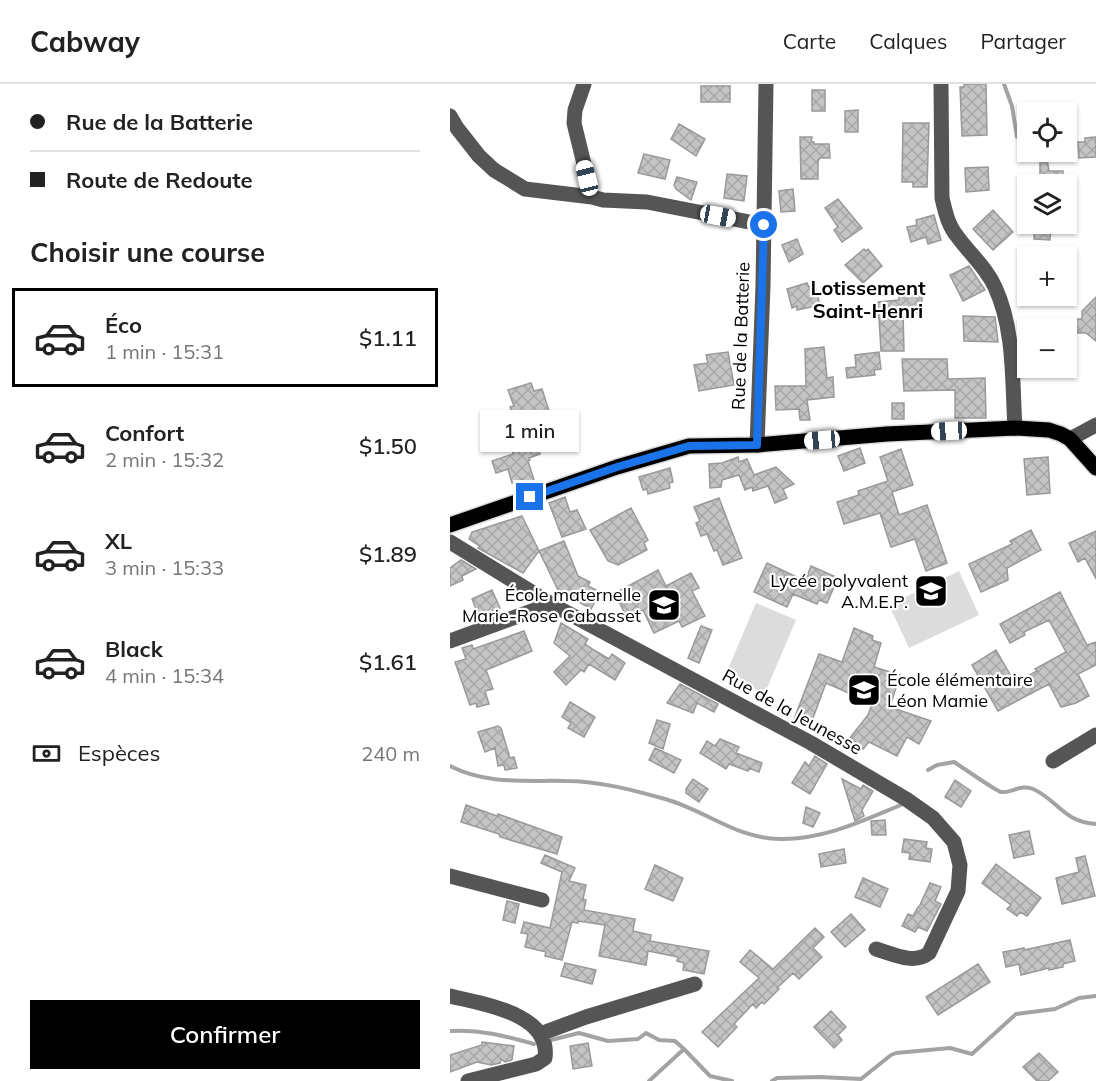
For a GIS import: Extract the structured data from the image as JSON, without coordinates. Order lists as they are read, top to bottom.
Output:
{
  "streets": {
    "street": ["Rue de la Batterie", "Rue de la Jeunesse"]
  },
  "districts": ["Lotissement Saint-Henri"],
  "places": {
    "school or university": ["Lycée polyvalent A.M.E.P.", "École maternelle Marie-Rose Cabasset", "École élémentaire Léon Mamie"]
  },
  "page": {
    "header": "Cabway",
    "nav": ["Carte", "Calques", "Partager"],
    "banner": ["Rue de la Batterie", "Route de Redoute"],
    "map_buttons": ["+", "−"],
    "heading": "Choisir une course",
    "list": [
      {
        "name": "Éco",
        "note": "1 min · 15:31",
        "value": "$1.11"
      },
      {
        "name": "Confort",
        "note": "2 min · 15:32",
        "value": "$1.50"
      },
      {
        "name": "XL",
        "note": "3 min · 15:33",
        "value": "$1.89"
      },
      {
        "name": "Black",
        "note": "4 min · 15:34",
        "value": "$1.61"
      }
    ],
    "bubble": "1 min",
    "pay": ["Espèces", "240 m"],
    "buttons": "Confirmer"
  }
}
